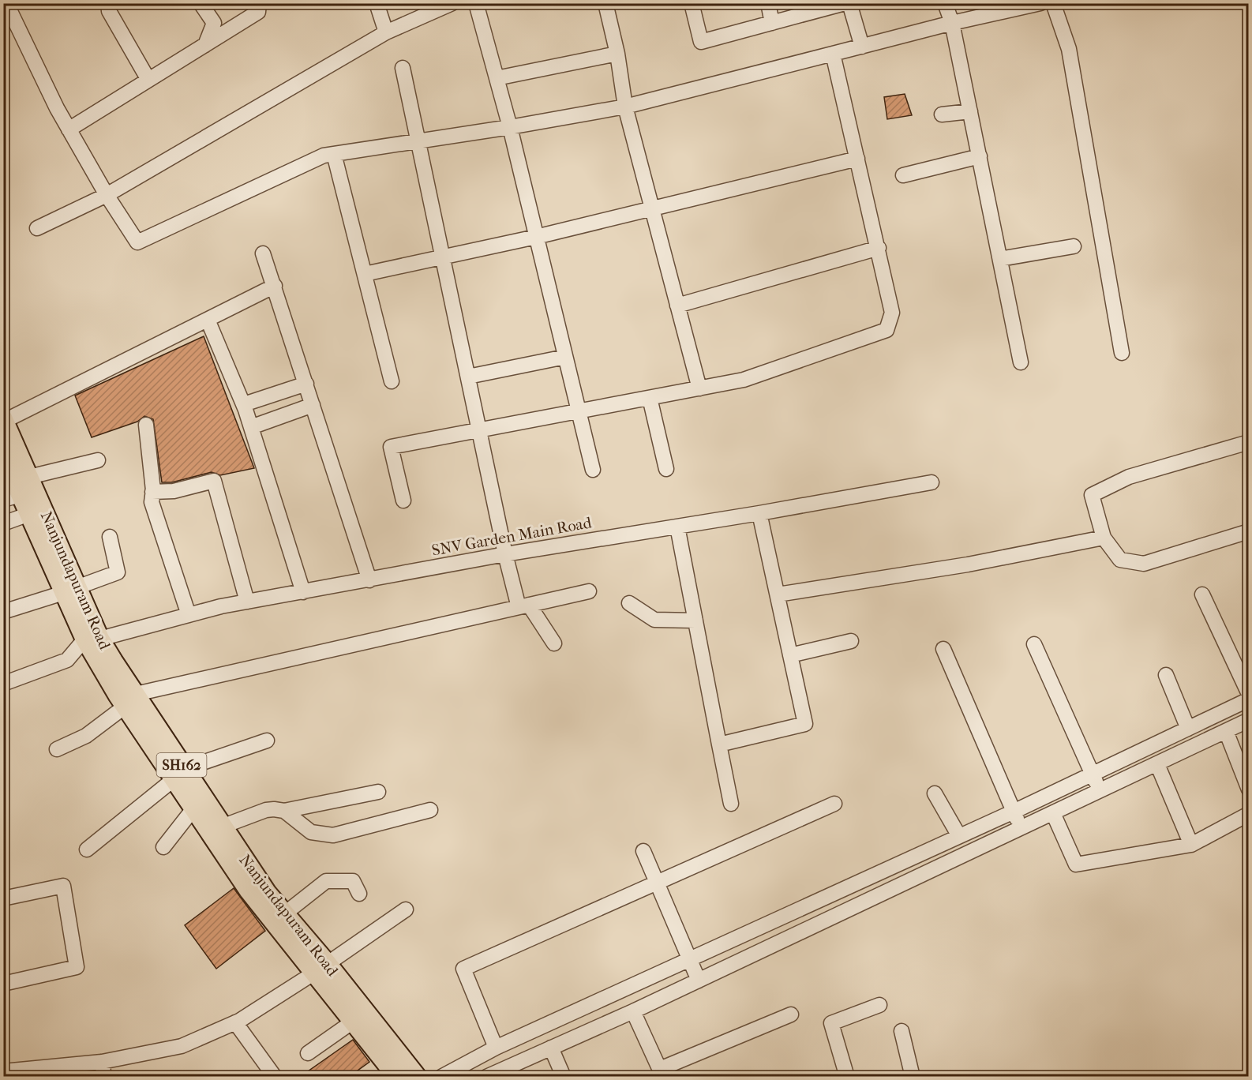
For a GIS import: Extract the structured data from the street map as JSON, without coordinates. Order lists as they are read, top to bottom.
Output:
{
  "streets": {
    "main road": ["Nanjundapuram Road", "SH162"],
    "street": ["SNV Garden Main Road"]
  },
  "crossings": [
    ["SNV Garden Main Road", "Nanjundapuram Road"]
  ]
}
